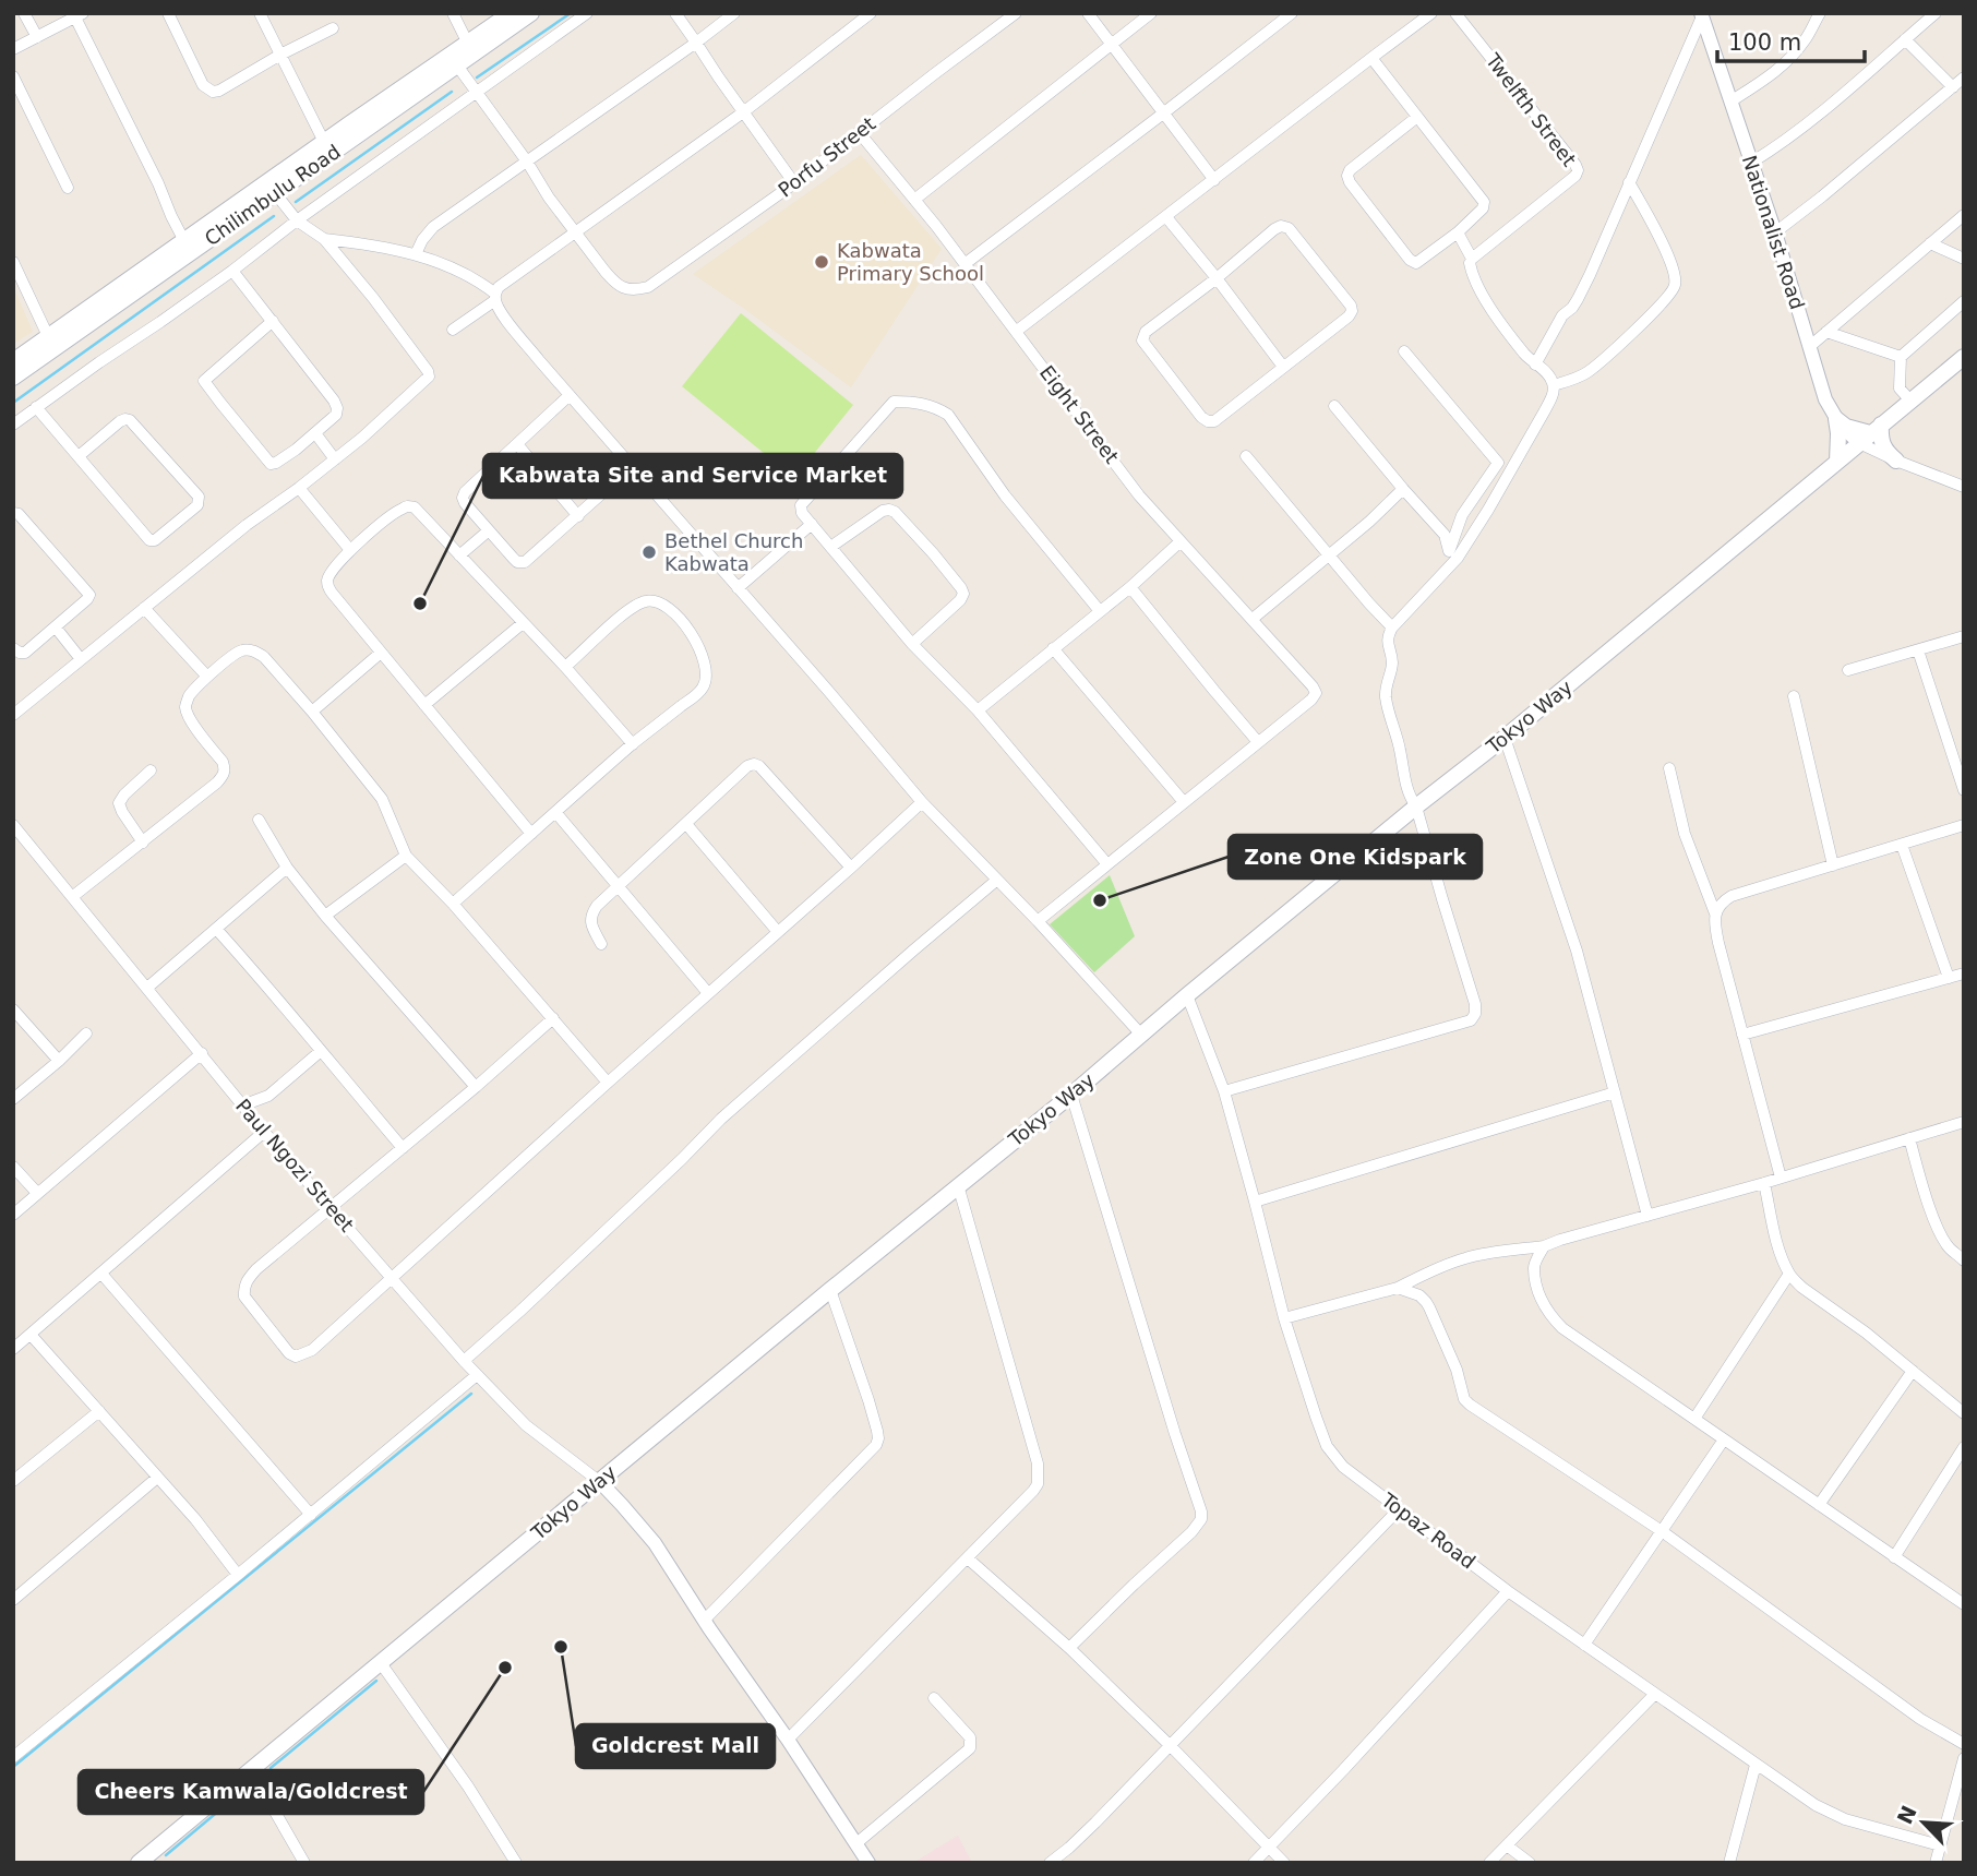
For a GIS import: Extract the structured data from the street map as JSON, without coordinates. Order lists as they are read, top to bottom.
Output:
{
  "streets": {
    "main road": ["Chilimbulu Road", "Tokyo Way"],
    "street": [
      "Twelfth Street",
      "Porfu Street",
      "Nationalist Road",
      "Eight Street",
      "Paul Ngozi Street",
      "Topaz Road"
    ]
  },
  "crossings": [
    ["Porfu Street", "Eight Street"],
    ["Tokyo Way", "Paul Ngozi Street"],
    ["Tokyo Way", "Topaz Road"]
  ],
  "places": [
    "Kabwata Primary School",
    "Bethel Church Kabwata",
    "Kabwata Site and Service Market",
    "Zone One Kidspark",
    "Goldcrest Mall",
    "Cheers Kamwala/Goldcrest"
  ],
  "scale_bar": "100 m",
  "north": "top left"
}
